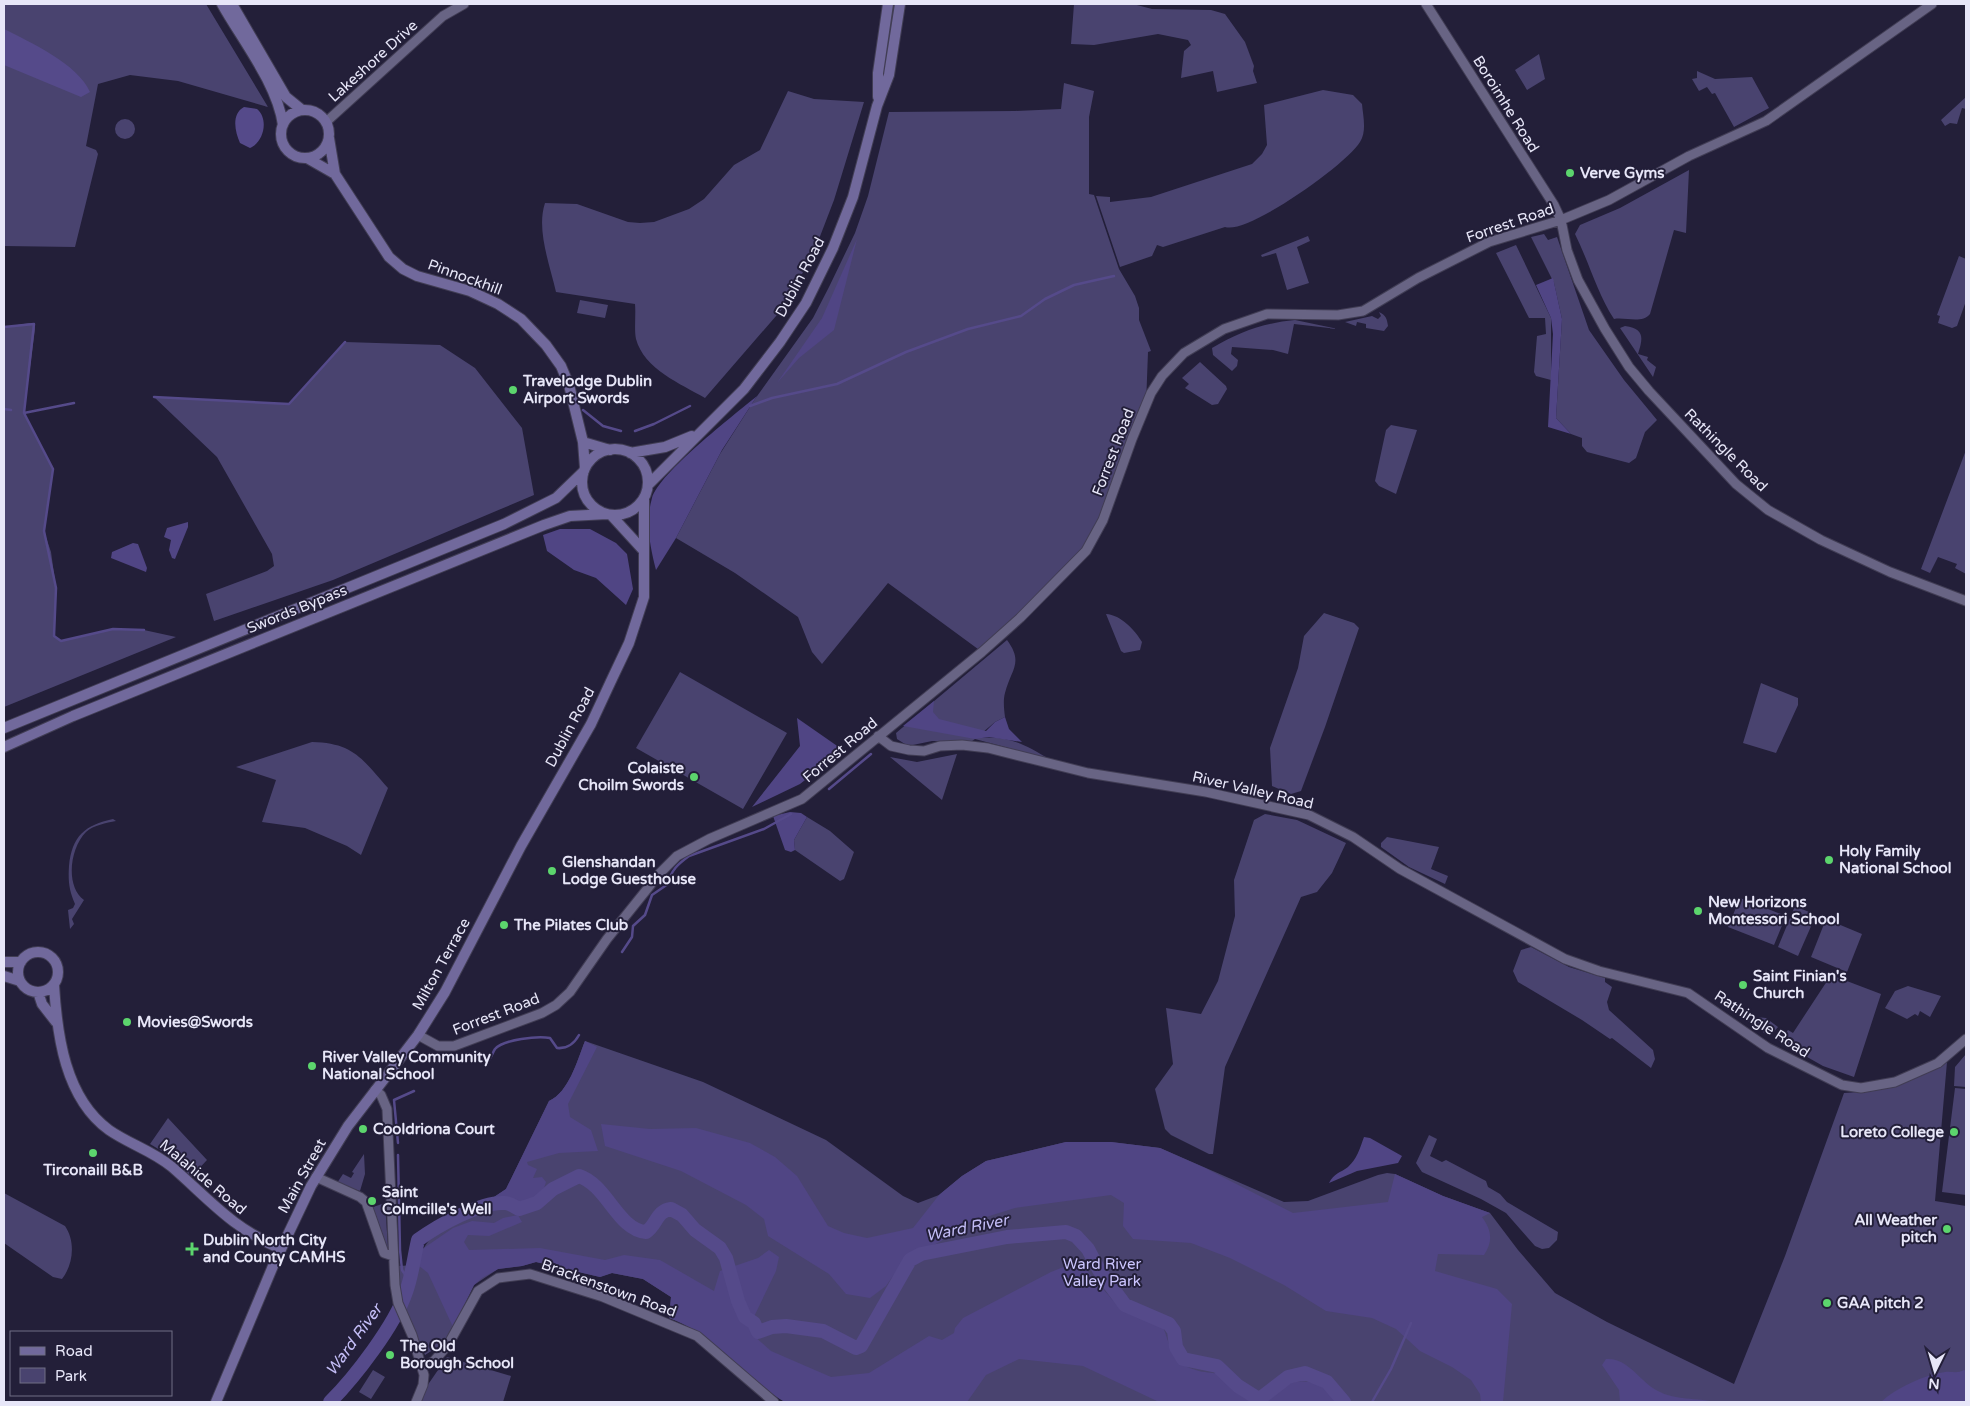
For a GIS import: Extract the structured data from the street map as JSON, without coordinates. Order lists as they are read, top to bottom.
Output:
{
  "streets": {
    "main road": [
      "Pinnockhill",
      "Dublin Road",
      "Swords Bypass",
      "Milton Terrace",
      "Main Street",
      "Malahide Road"
    ],
    "street": [
      "Lakeshore Drive",
      "Boroimhe Road",
      "Forrest Road",
      "Rathingle Road",
      "River Valley Road",
      "Brackenstown Road"
    ]
  },
  "crossings": [
    ["Lakeshore Drive", "Pinnockhill"],
    ["Boroimhe Road", "Forrest Road"],
    ["Boroimhe Road", "Rathingle Road"],
    ["Forrest Road", "Rathingle Road"],
    ["Forrest Road", "River Valley Road"],
    ["Forrest Road", "Milton Terrace"],
    ["Forrest Road", "Main Street"],
    ["Pinnockhill", "Dublin Road"],
    ["Pinnockhill", "Swords Bypass"],
    ["Dublin Road", "Swords Bypass"],
    ["Dublin Road", "Milton Terrace"],
    ["Rathingle Road", "River Valley Road"],
    ["Milton Terrace", "Main Street"],
    ["Main Street", "Malahide Road"]
  ],
  "water": ["Ward River"],
  "parks": ["Ward River Valley Park"],
  "places": {
    "other": [
      "Verve Gyms",
      "Travelodge Dublin Airport Swords",
      "Colaiste Choilm Swords",
      "Holy Family National School",
      "Glenshandan Lodge Guesthouse",
      "New Horizons Montessori School",
      "The Pilates Club",
      "Saint Finian's Church",
      "Movies@Swords",
      "River Valley Community National School",
      "Cooldriona Court",
      "Loreto College",
      "Tirconaill B&B",
      "Saint Colmcille's Well",
      "All Weather pitch",
      "GAA pitch 2",
      "The Old Borough School"
    ],
    "health": ["Dublin North City and County CAMHS"]
  },
  "legend": ["Road", "Park"],
  "north": "bottom"
}
